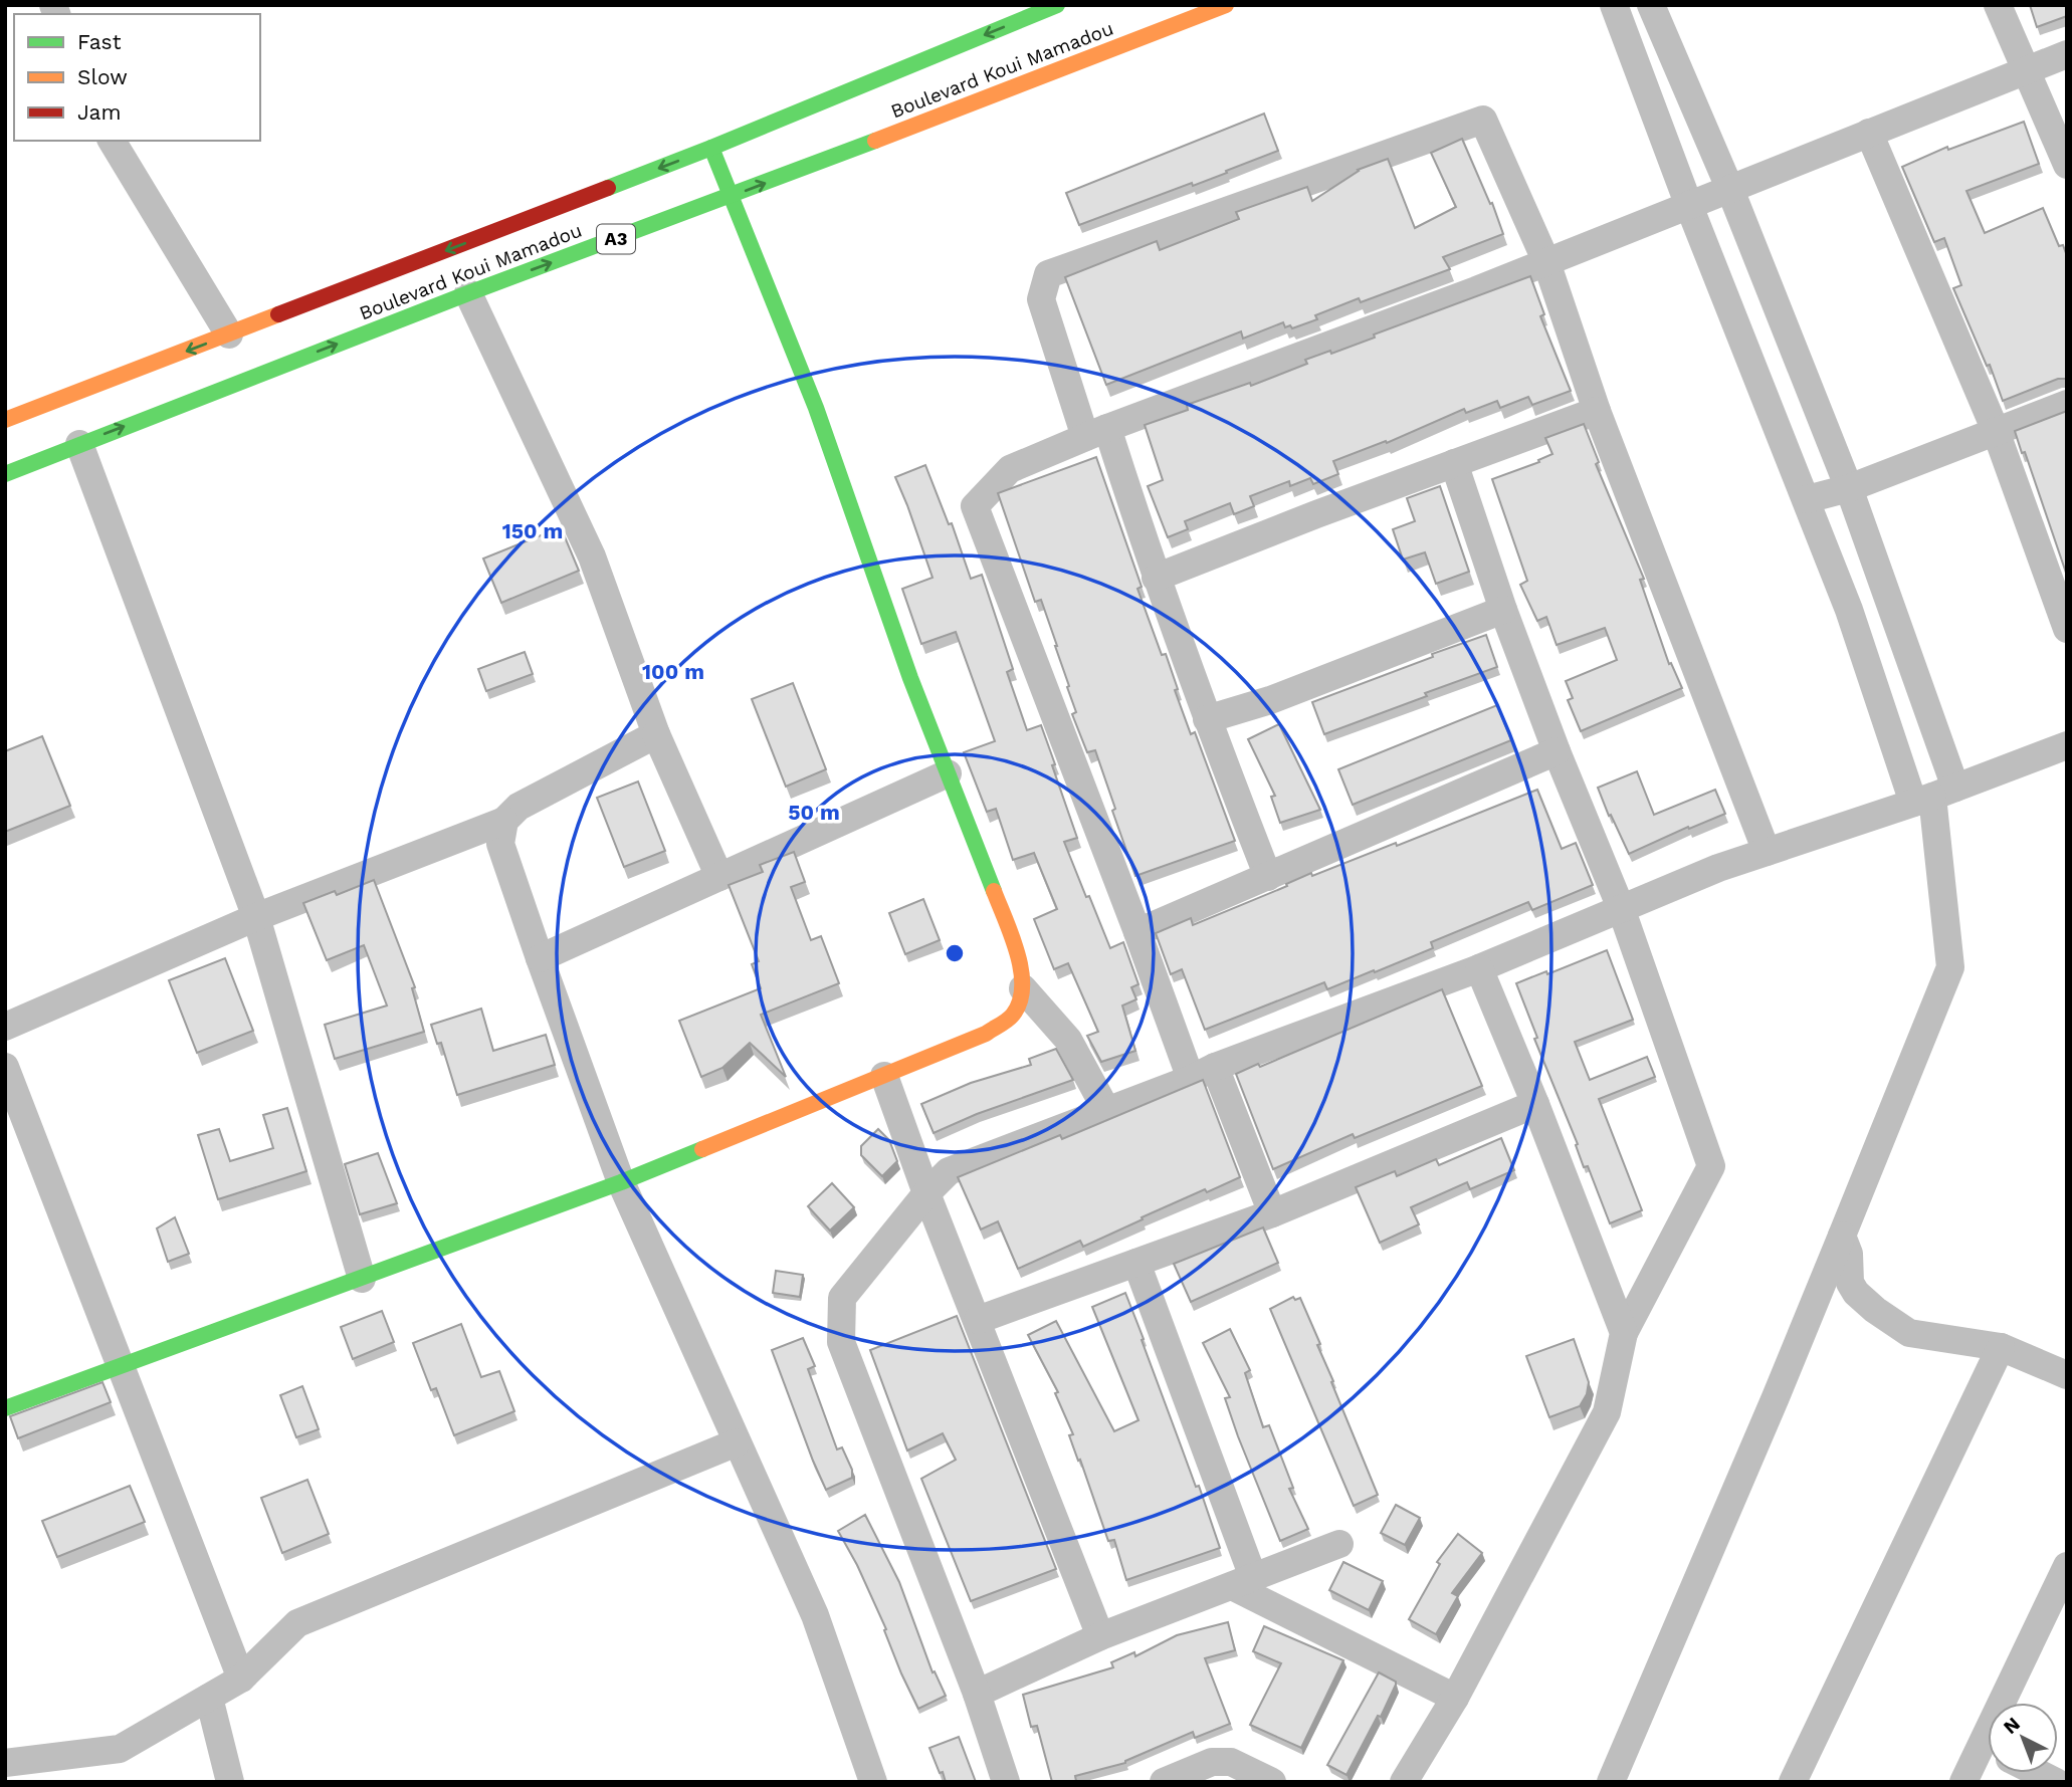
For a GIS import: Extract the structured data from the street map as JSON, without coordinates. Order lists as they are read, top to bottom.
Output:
{
  "streets": {
    "main road": ["Boulevard Koui Mamadou", "A3"]
  },
  "legend": ["Fast", "Slow", "Jam"],
  "north": "top left",
  "rings": ["150 m", "100 m", "50 m"]
}
